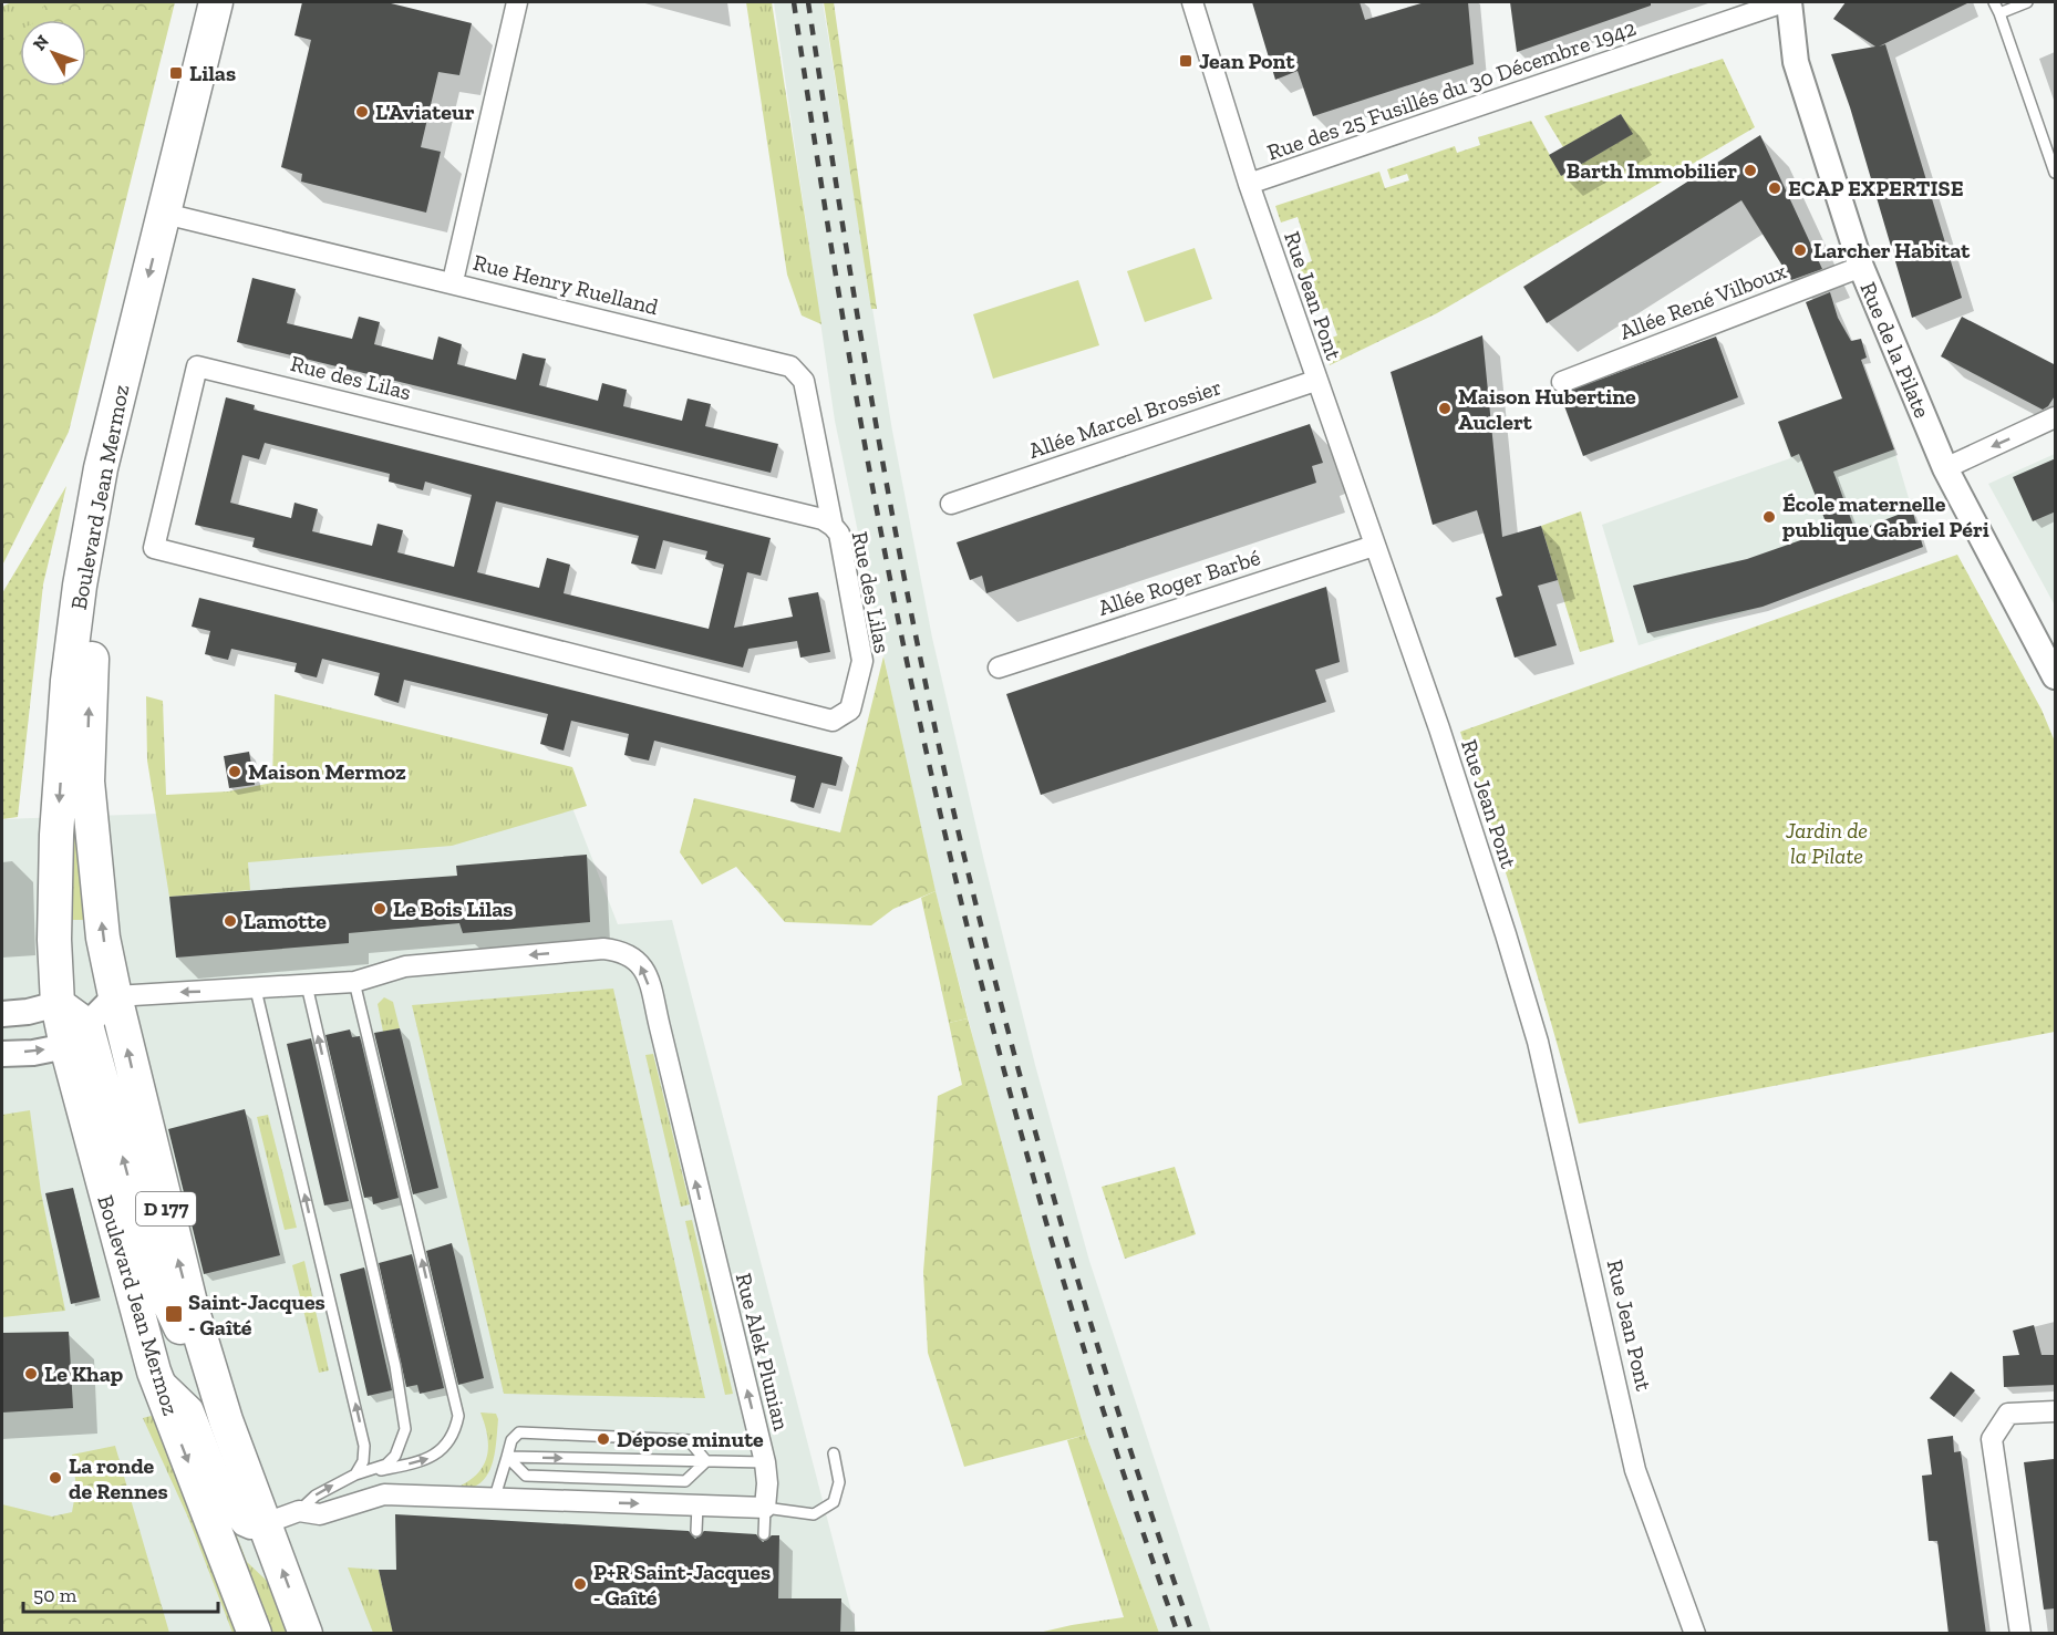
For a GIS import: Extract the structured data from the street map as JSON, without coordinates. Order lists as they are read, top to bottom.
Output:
{
  "streets": {
    "main road": ["Boulevard Jean Mermoz", "D 177"],
    "street": [
      "Rue des 25 Fusillés du 30 Décembre 1942",
      "Rue Henry Ruelland",
      "Rue Jean Pont",
      "Allée René Vilboux",
      "Rue de la Pilate",
      "Rue des Lilas",
      "Allée Marcel Brossier",
      "Allée Roger Barbé",
      "Rue Alek Plunian"
    ]
  },
  "crossings": [
    ["Rue des 25 Fusillés du 30 Décembre 1942", "Rue Jean Pont"],
    ["Rue Henry Ruelland", "Rue des Lilas"],
    ["Rue Henry Ruelland", "Boulevard Jean Mermoz"],
    ["Rue Jean Pont", "Allée Marcel Brossier"],
    ["Rue Jean Pont", "Allée Roger Barbé"],
    ["Allée René Vilboux", "Rue de la Pilate"],
    ["Boulevard Jean Mermoz", "Rue Alek Plunian"]
  ],
  "parks": ["Jardin de la Pilate"],
  "places": {
    "transit": ["Jean Pont", "Lilas", "Saint-Jacques - Gaîté"],
    "other": [
      "L'Aviateur",
      "Barth Immobilier",
      "ECAP EXPERTISE",
      "Larcher Habitat",
      "Maison Hubertine Auclert",
      "École maternelle publique Gabriel Péri",
      "Maison Mermoz",
      "Le Bois Lilas",
      "Lamotte",
      "Le Khap",
      "Dépose minute",
      "La ronde de Rennes",
      "P+R Saint-Jacques - Gaîté"
    ]
  },
  "scale_bar": "50 m",
  "north": "top left"
}
